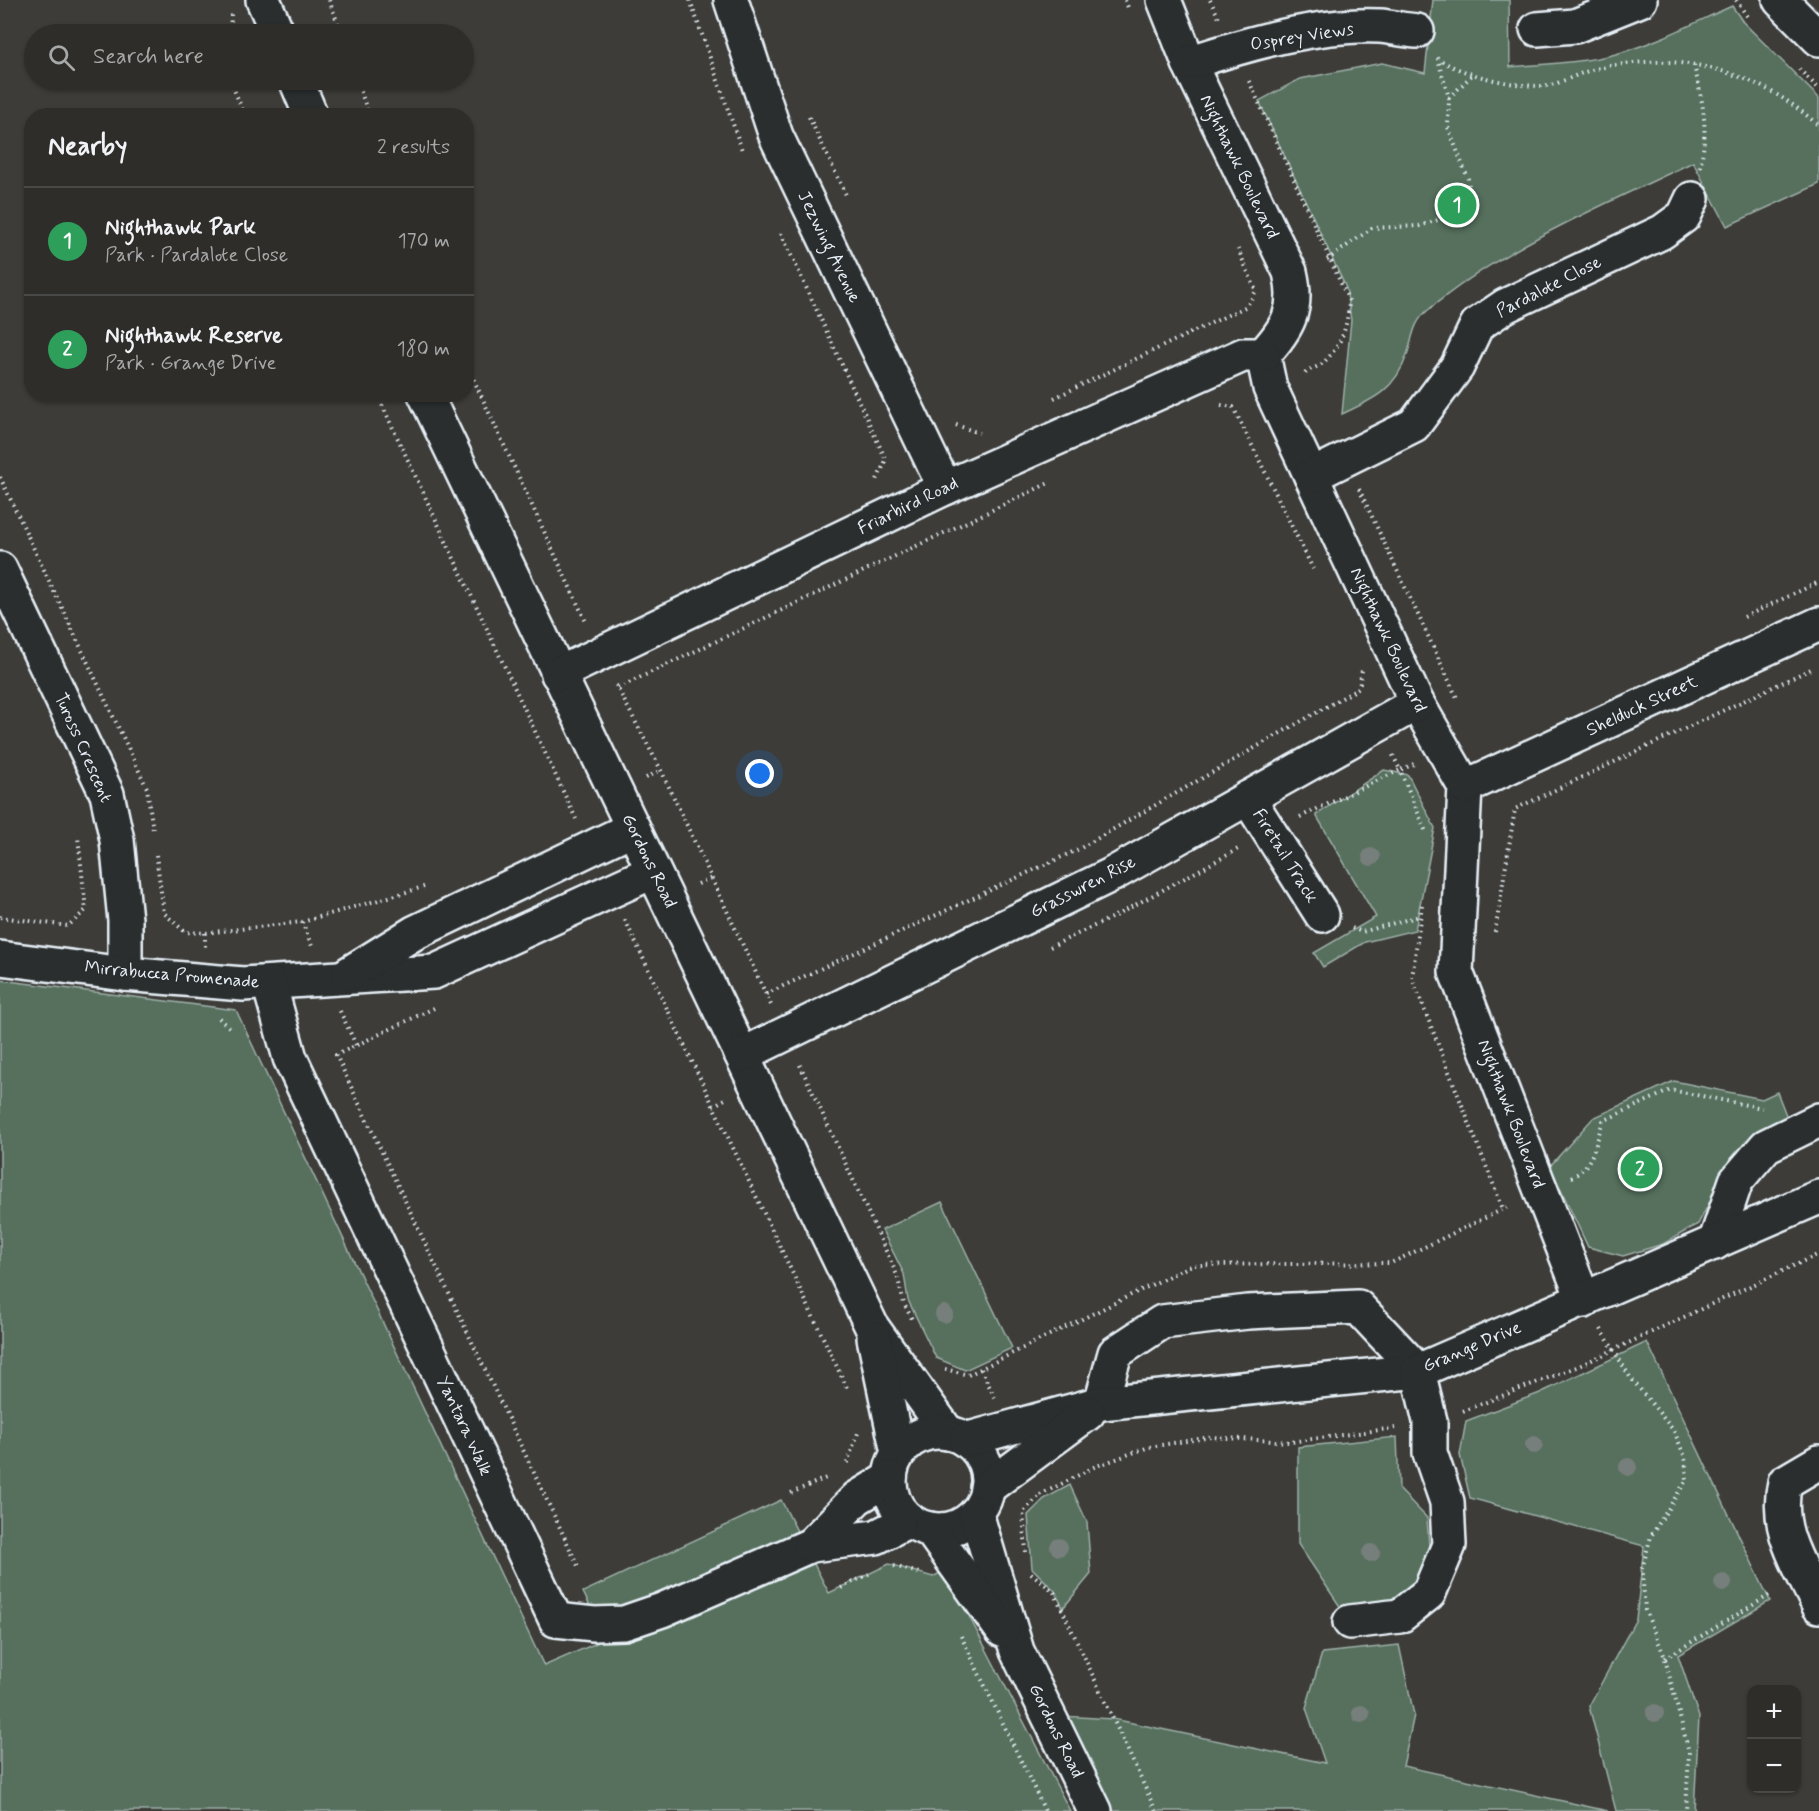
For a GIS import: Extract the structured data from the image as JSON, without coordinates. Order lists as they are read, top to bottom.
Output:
{
  "streets": {
    "street": [
      "Osprey Views",
      "Nighthawk Boulevard",
      "Jezwing Avenue",
      "Pardalote Close",
      "Friarbird Road",
      "Shelduck Street",
      "Tuross Crescent",
      "Firetail Track",
      "Gordons Road",
      "Grasswren Rise",
      "Mirrabucca Promenade",
      "Grange Drive",
      "Yantara Walk"
    ]
  },
  "crossings": [
    ["Osprey Views", "Nighthawk Boulevard"],
    ["Nighthawk Boulevard", "Pardalote Close"],
    ["Nighthawk Boulevard", "Friarbird Road"],
    ["Nighthawk Boulevard", "Shelduck Street"],
    ["Nighthawk Boulevard", "Grasswren Rise"],
    ["Nighthawk Boulevard", "Grange Drive"],
    ["Jezwing Avenue", "Friarbird Road"],
    ["Friarbird Road", "Gordons Road"],
    ["Tuross Crescent", "Mirrabucca Promenade"],
    ["Firetail Track", "Grasswren Rise"],
    ["Gordons Road", "Grasswren Rise"],
    ["Gordons Road", "Mirrabucca Promenade"],
    ["Gordons Road", "Grange Drive"],
    ["Gordons Road", "Yantara Walk"],
    ["Mirrabucca Promenade", "Yantara Walk"],
    ["Grange Drive", "Yantara Walk"]
  ],
  "page": {
    "search": "Search here",
    "heading": ["Nearby", "2 results"],
    "pins": ["1", "2"],
    "list": [
      {
        "mark": "1",
        "name": "Nighthawk Park",
        "note": "Park · Pardalote Close",
        "value": "170 m"
      },
      {
        "mark": "2",
        "name": "Nighthawk Reserve",
        "note": "Park · Grange Drive",
        "value": "180 m"
      }
    ],
    "map_buttons": ["+", "−"]
  }
}
